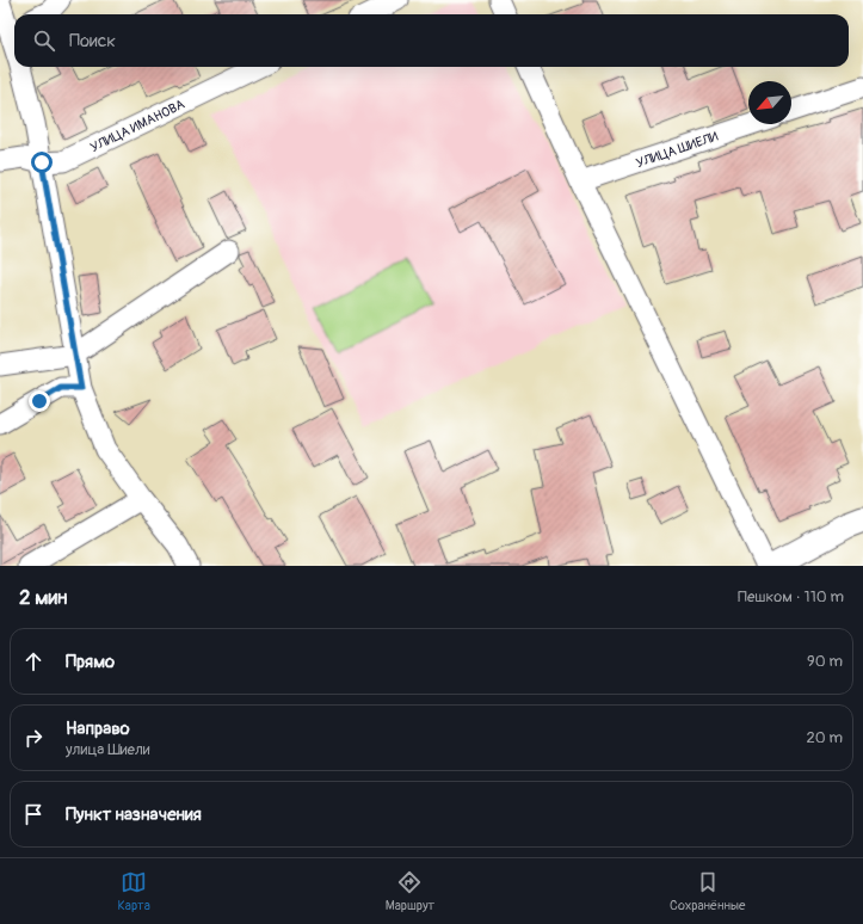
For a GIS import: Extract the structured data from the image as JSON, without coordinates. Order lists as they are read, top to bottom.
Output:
{
  "streets": {
    "street": ["УЛИЦА ИМАНОВА", "УЛИЦА ШИЕЛИ"]
  },
  "north": "bottom left",
  "page": {
    "search": "Поиск",
    "heading": ["2 мин", "Пешком · 110 m"],
    "list": [
      ["Прямо", "90 m"],
      ["Направо", "улица Шиели", "20 m"],
      "Пункт назначения"
    ],
    "nav": ["Карта", "Маршрут", "Сохранённые"]
  }
}
